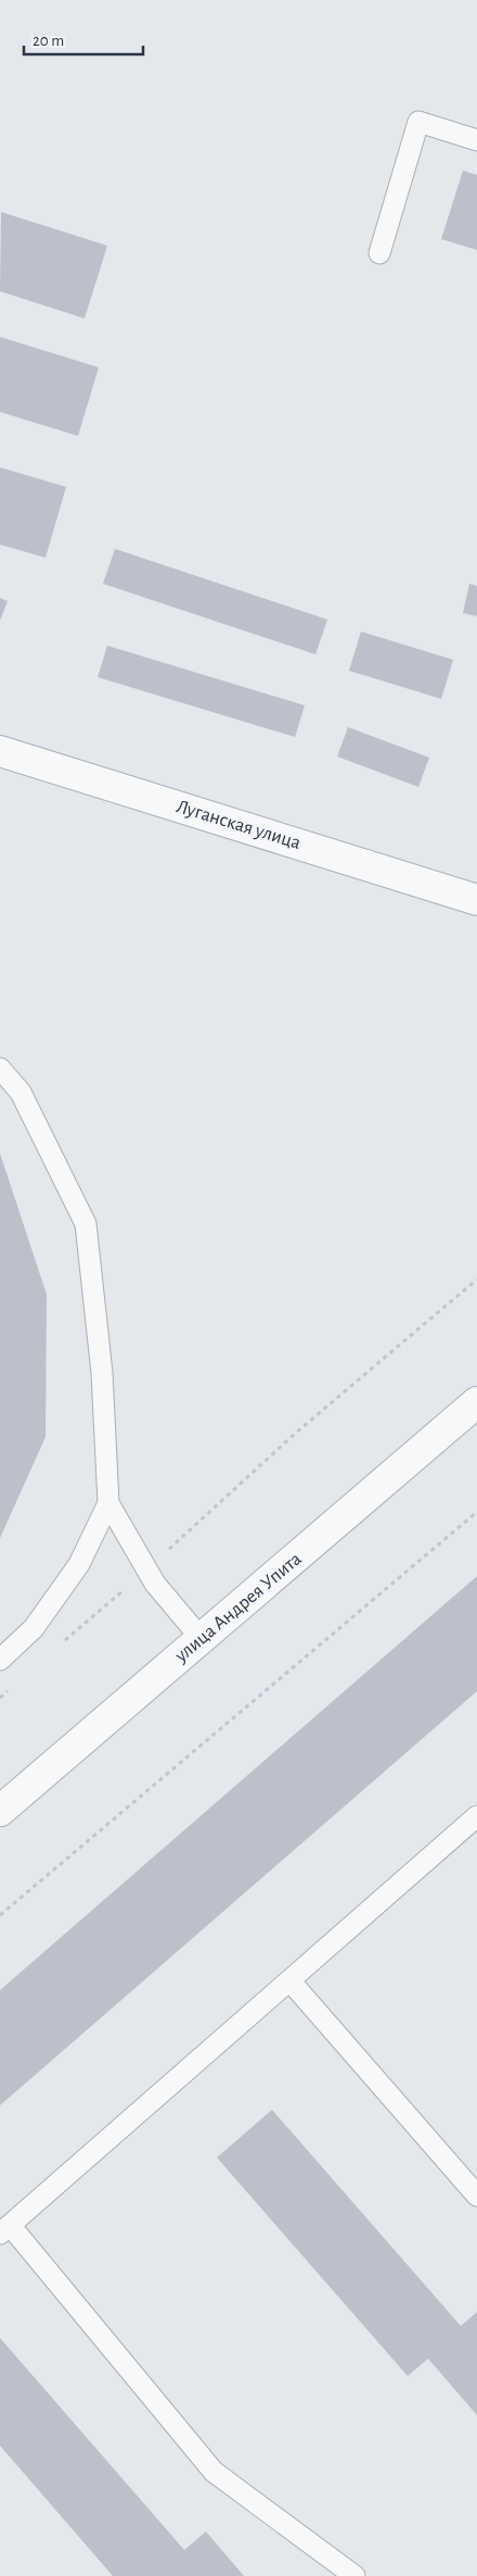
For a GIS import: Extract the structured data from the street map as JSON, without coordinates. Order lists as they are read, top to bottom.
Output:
{
  "streets": {
    "street": ["Луганская улица", "улица Андрея Упита"]
  },
  "scale_bar": "20 m"
}
